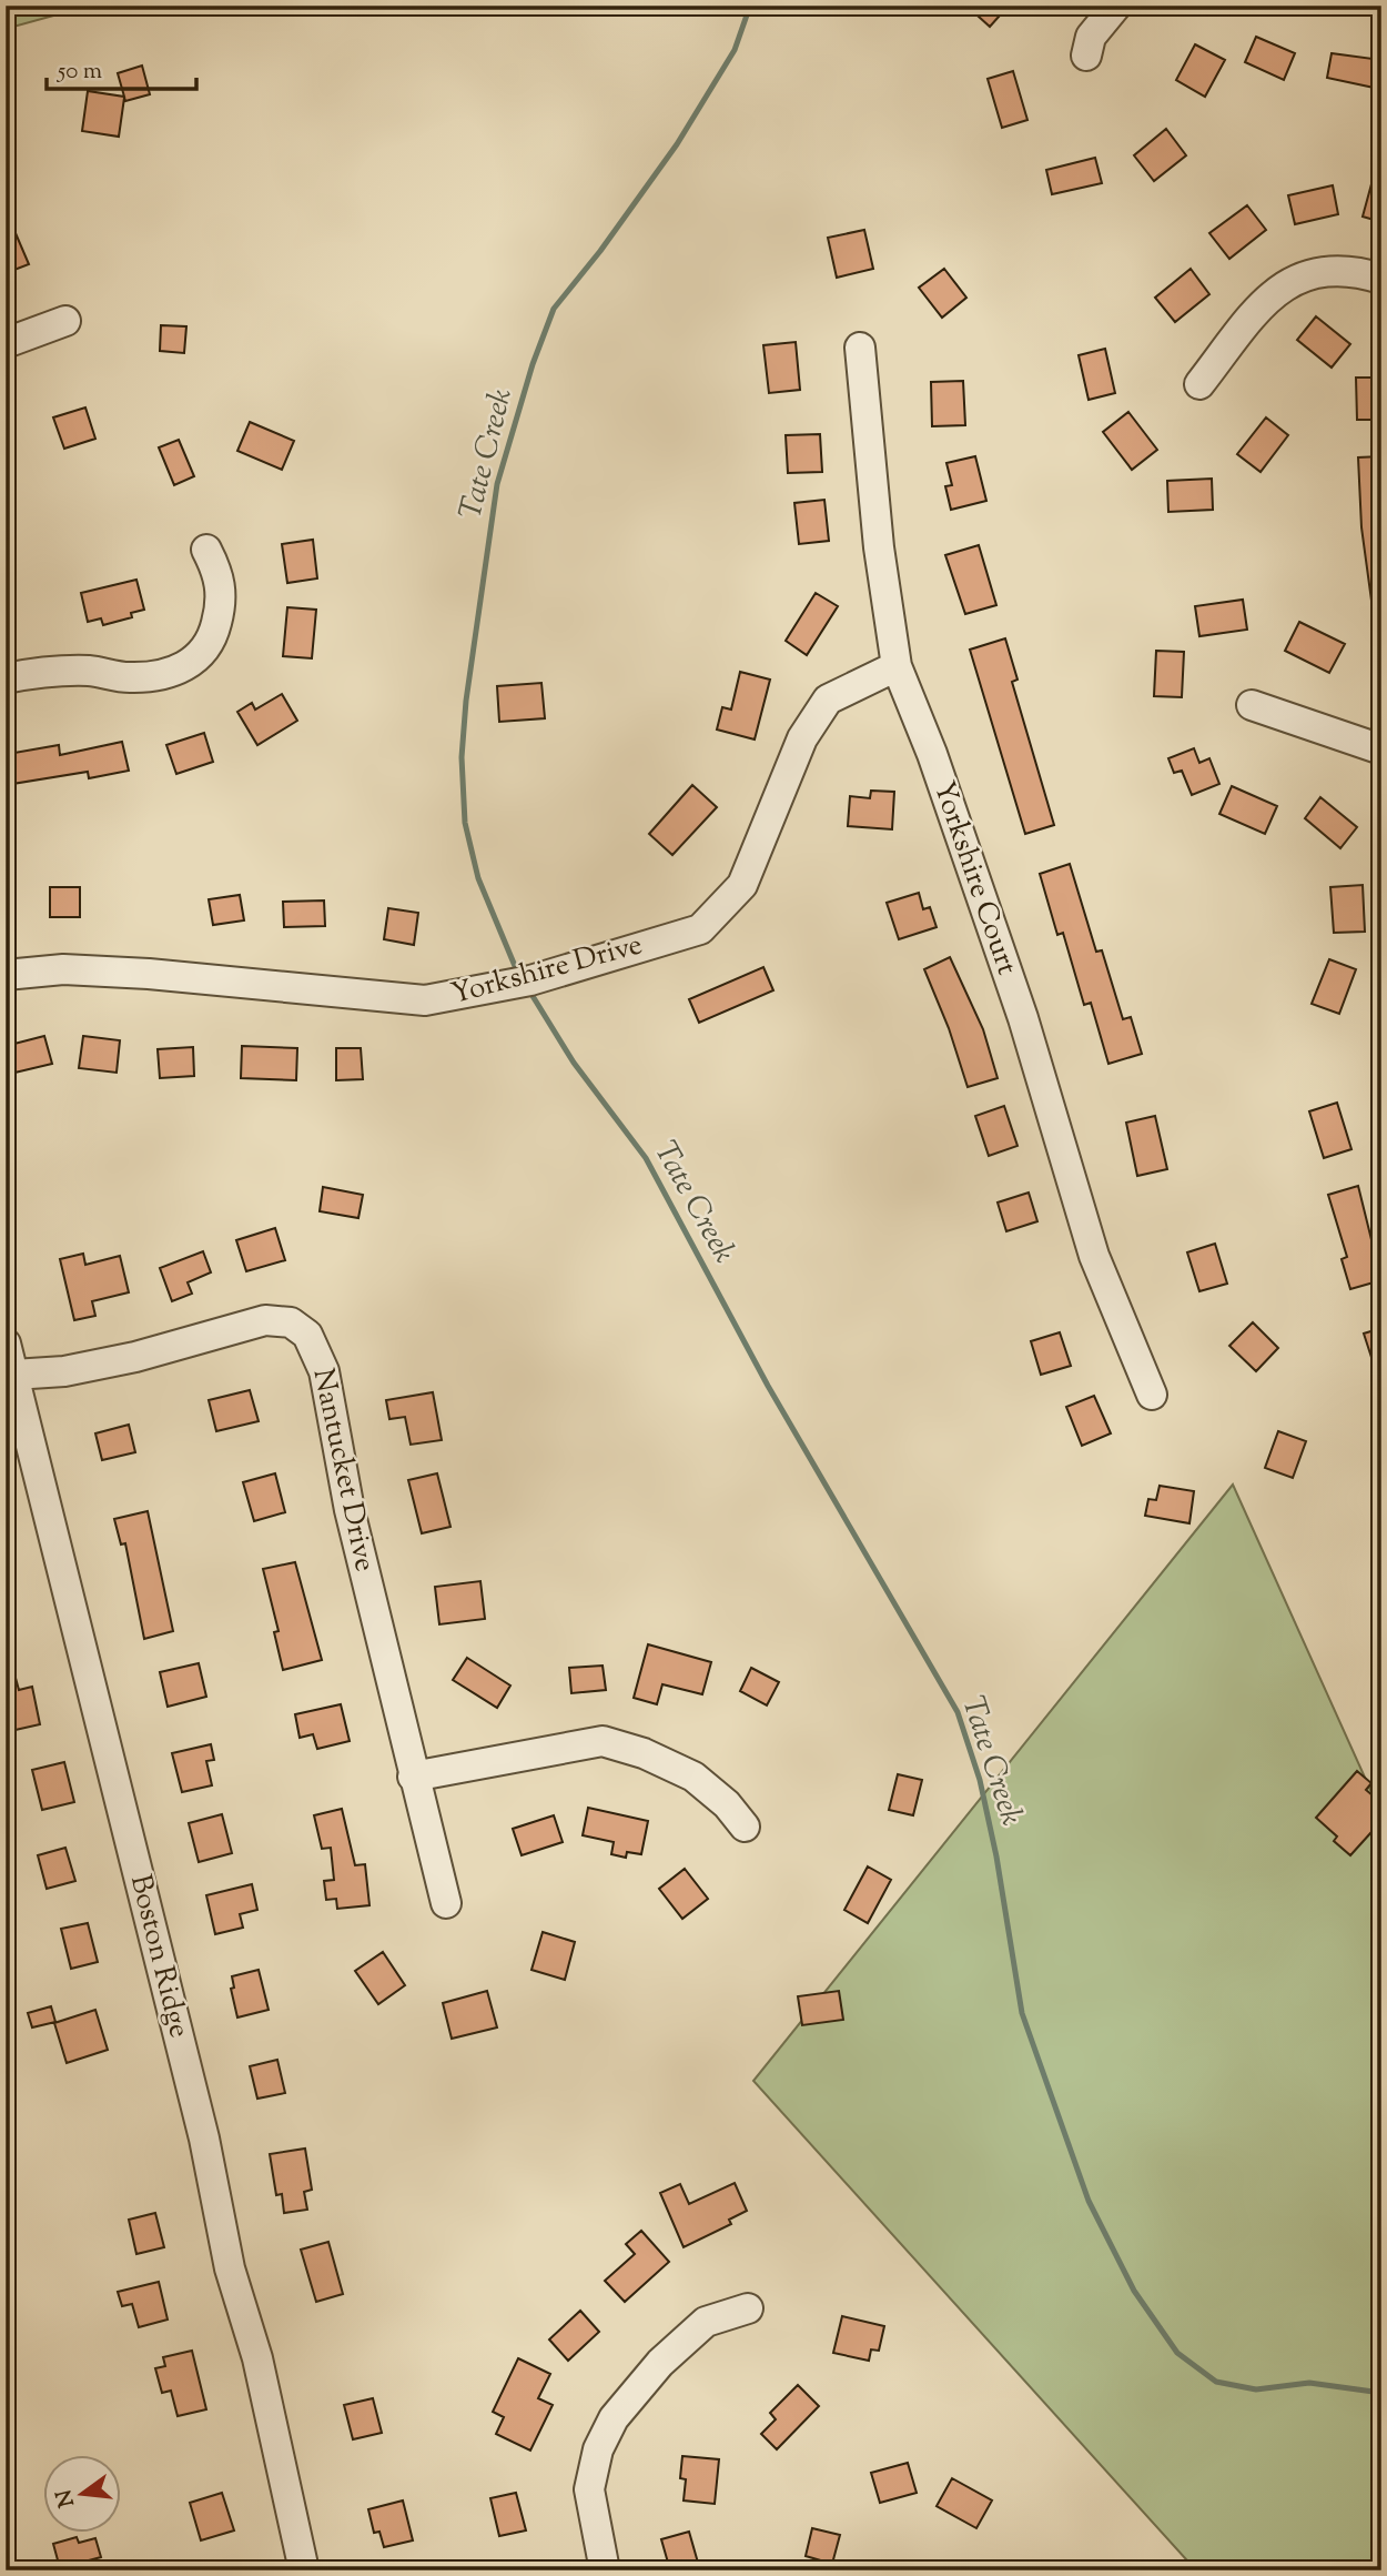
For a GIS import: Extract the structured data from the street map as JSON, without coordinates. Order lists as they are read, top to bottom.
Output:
{
  "streets": {
    "street": [
      "Yorkshire Court",
      "Yorkshire Drive",
      "Nantucket Drive",
      "Boston Ridge"
    ]
  },
  "crossings": [
    ["Yorkshire Court", "Yorkshire Drive"],
    ["Nantucket Drive", "Boston Ridge"]
  ],
  "water": ["Tate Creek"],
  "scale_bar": "50 m",
  "north": "left"
}
